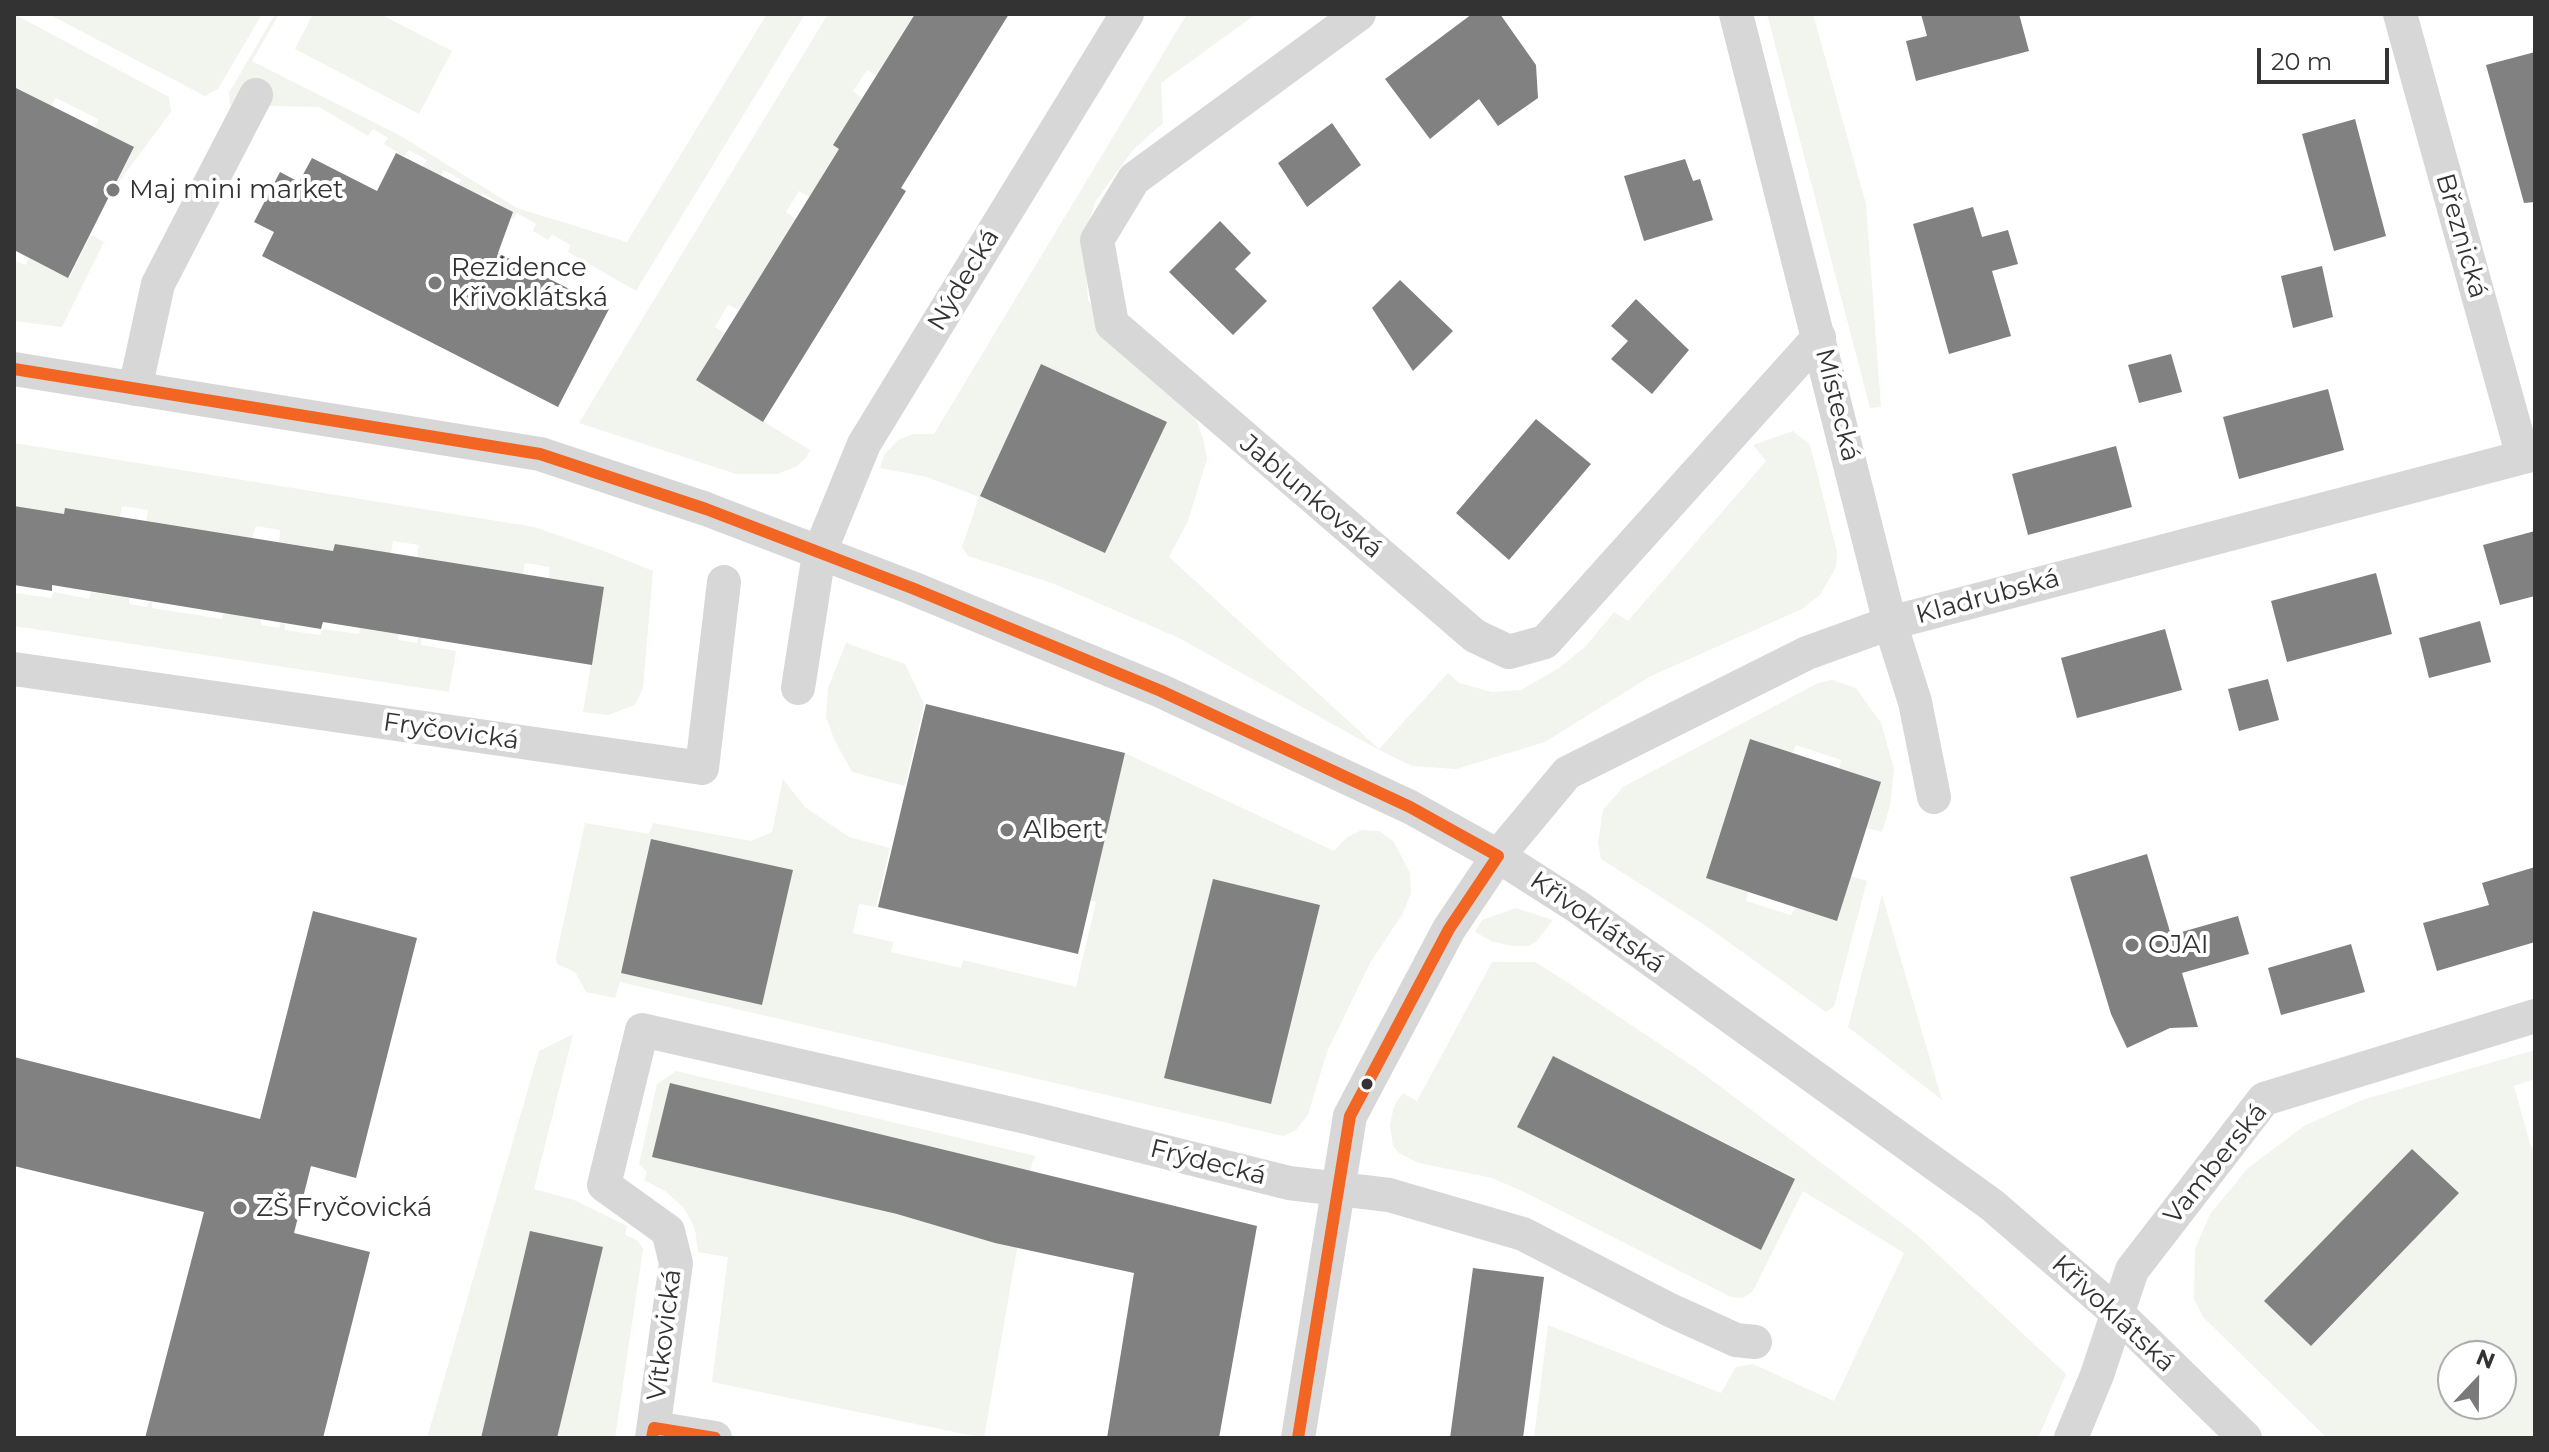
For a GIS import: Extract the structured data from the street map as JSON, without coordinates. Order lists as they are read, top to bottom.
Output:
{
  "streets": {
    "street": [
      "Březnická",
      "Nýdecká",
      "Místecká",
      "Jablunkovská",
      "Kladrubská",
      "Fryčovická",
      "Křivoklátská",
      "Frýdecká",
      "Vamberská",
      "Vítkovická"
    ]
  },
  "crossings": [
    ["Březnická", "Kladrubská"],
    ["Nýdecká", "Křivoklátská"],
    ["Místecká", "Jablunkovská"],
    ["Místecká", "Kladrubská"],
    ["Kladrubská", "Křivoklátská"],
    ["Kladrubská", "Frýdecká"],
    ["Křivoklátská", "Vamberská"],
    ["Frýdecká", "Vítkovická"]
  ],
  "places": [
    "Maj mini market",
    "Rezidence Křivoklátská",
    "Albert",
    "OJAI",
    "ZŠ Fryčovická"
  ],
  "scale_bar": "20 m",
  "north": "top"
}
